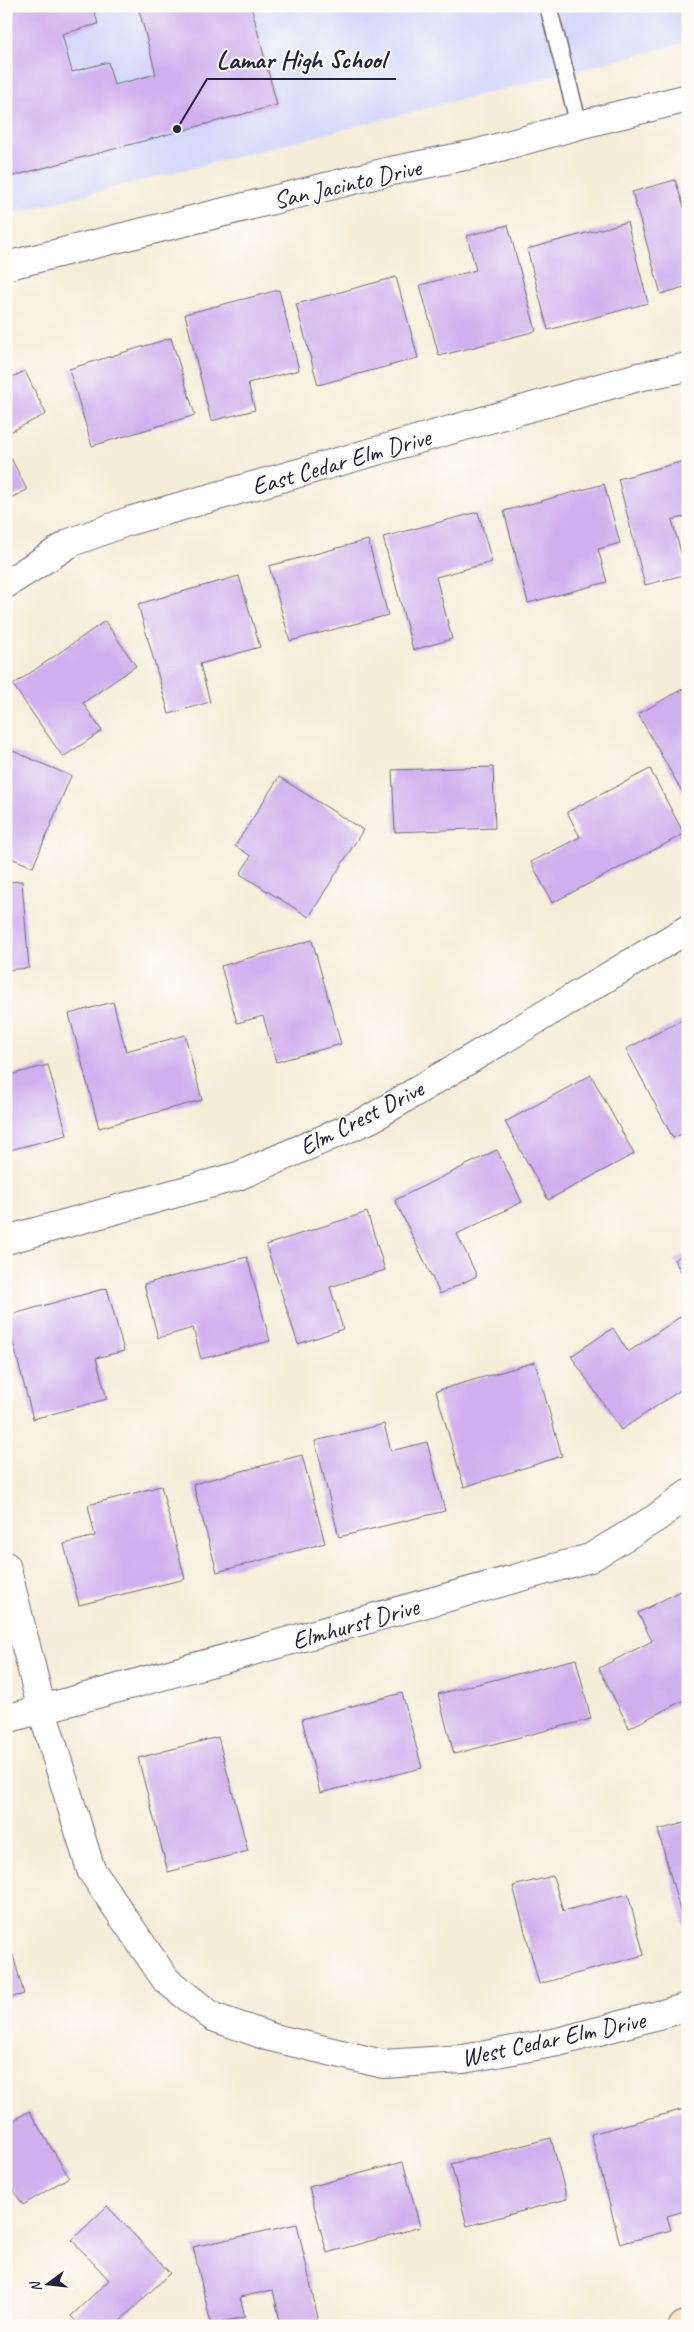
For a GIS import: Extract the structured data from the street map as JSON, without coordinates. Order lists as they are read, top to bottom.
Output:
{
  "streets": {
    "street": [
      "San Jacinto Drive",
      "East Cedar Elm Drive",
      "Elm Crest Drive",
      "Elmhurst Drive",
      "West Cedar Elm Drive"
    ]
  },
  "crossings": [
    ["Elmhurst Drive", "West Cedar Elm Drive"]
  ],
  "places": ["Lamar High School"],
  "north": "left"
}
